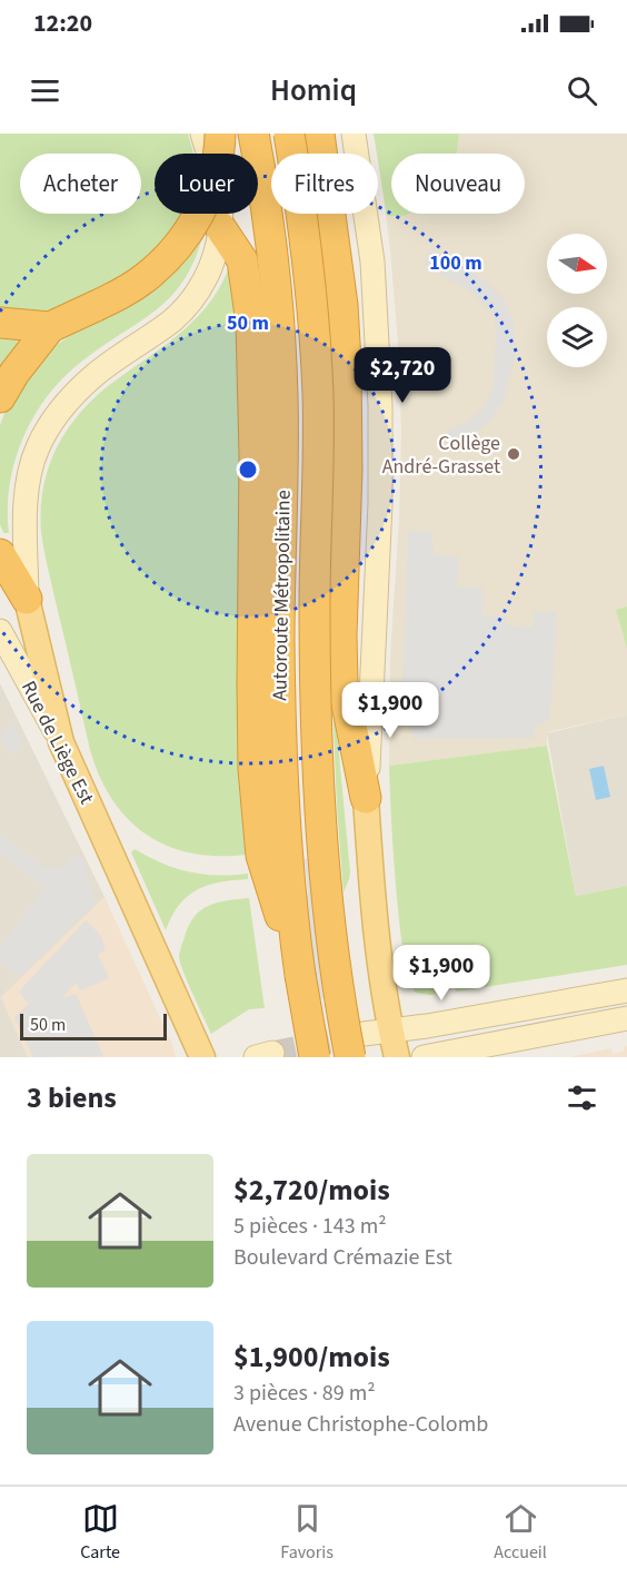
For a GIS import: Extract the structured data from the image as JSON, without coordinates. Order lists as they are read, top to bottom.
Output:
{
  "streets": {
    "highway": ["Autoroute Métropolitaine"],
    "main road": ["Rue de Liège Est"]
  },
  "places": ["Collège André-Grasset"],
  "scale_bar": "50 m",
  "north": "right",
  "page": {
    "status": "12:20",
    "header": "Homiq",
    "chip": [
      "Acheter",
      "Louer",
      "Filtres",
      "Nouveau"
    ],
    "price": ["$2,720", "$1,900", "$1,900"],
    "scale": "50 m",
    "heading": "3 biens",
    "list": [
      {
        "name": "$2,720/mois",
        "note": "5 pièces · 143 m² · Boulevard Crémazie Est"
      },
      {
        "name": "$1,900/mois",
        "note": "3 pièces · 89 m² · Avenue Christophe-Colomb"
      }
    ],
    "tabs": ["Carte", "Favoris", "Accueil"]
  },
  "rings": ["100 m", "50 m"]
}
